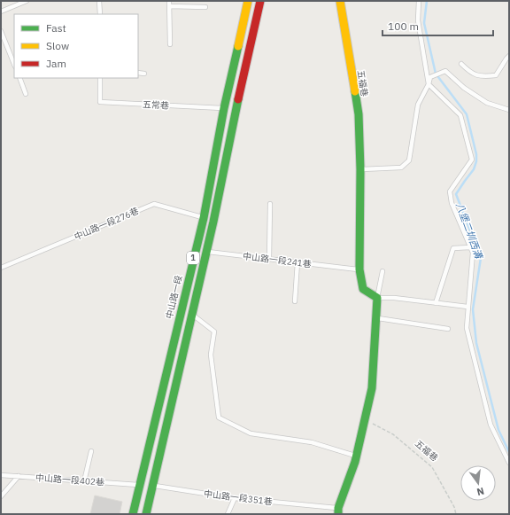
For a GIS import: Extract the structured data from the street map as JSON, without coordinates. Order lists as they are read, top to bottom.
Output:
{
  "streets": {
    "main road": ["五福巷", "1", "中山路一段"],
    "lane": [
      "五常巷",
      "中山路一段276巷",
      "中山路一段241巷",
      "中山路一段402巷",
      "中山路一段351巷"
    ]
  },
  "crossings": [
    ["五福巷", "中山路一段241巷"],
    ["五常巷", "1"],
    ["五常巷", "中山路一段"],
    ["中山路一段276巷", "1"],
    ["中山路一段276巷", "中山路一段"],
    ["1", "中山路一段241巷"],
    ["1", "中山路一段351巷"],
    ["中山路一段241巷", "中山路一段"],
    ["中山路一段", "中山路一段402巷"],
    ["中山路一段", "中山路一段351巷"],
    ["中山路一段402巷", "中山路一段351巷"]
  ],
  "water": ["八堡二圳西溝"],
  "legend": ["Fast", "Slow", "Jam"],
  "scale_bar": "100 m",
  "north": "bottom"
}
